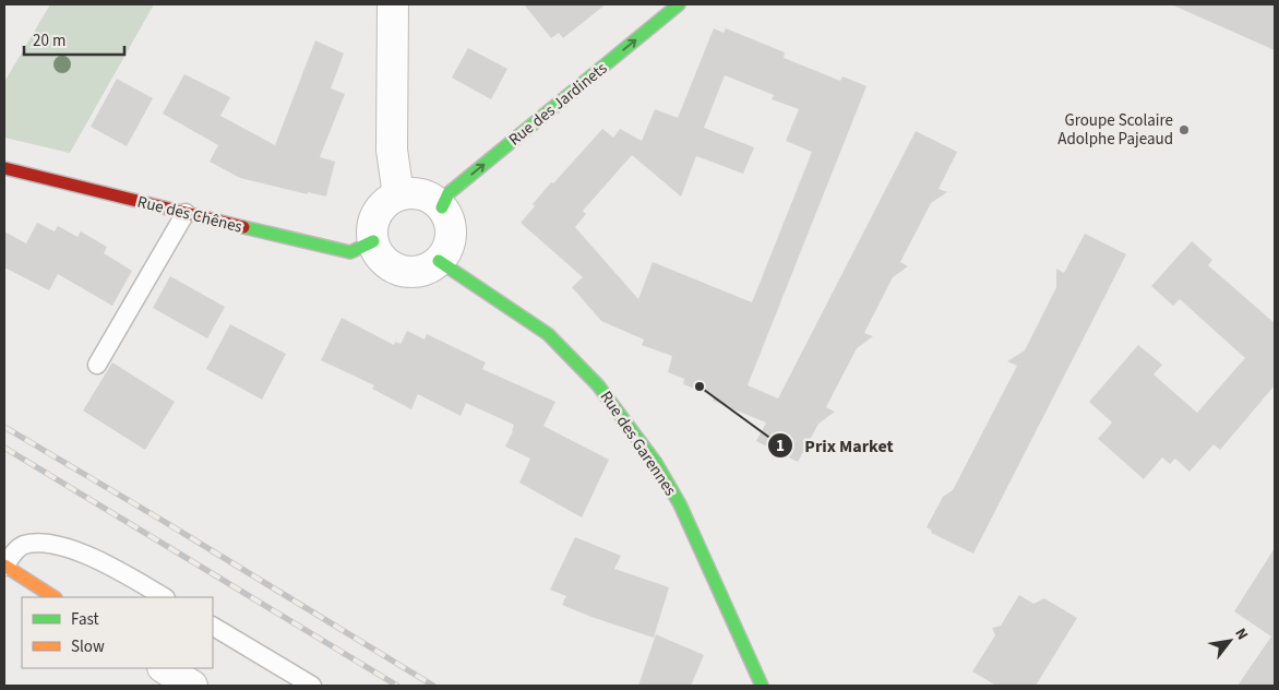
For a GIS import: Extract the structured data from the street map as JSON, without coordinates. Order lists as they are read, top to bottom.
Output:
{
  "streets": {
    "street": ["Rue des Jardinets", "Rue des Chênes", "Rue des Garennes"]
  },
  "crossings": [
    ["Rue des Jardinets", "Rue des Chênes"],
    ["Rue des Jardinets", "Rue des Garennes"],
    ["Rue des Chênes", "Rue des Garennes"]
  ],
  "one_way": ["Rue des Jardinets"],
  "places": ["Groupe Scolaire Adolphe Pajeaud", "Prix Market"],
  "legend": ["Fast", "Slow"],
  "scale_bar": "20 m",
  "north": "top right"
}
